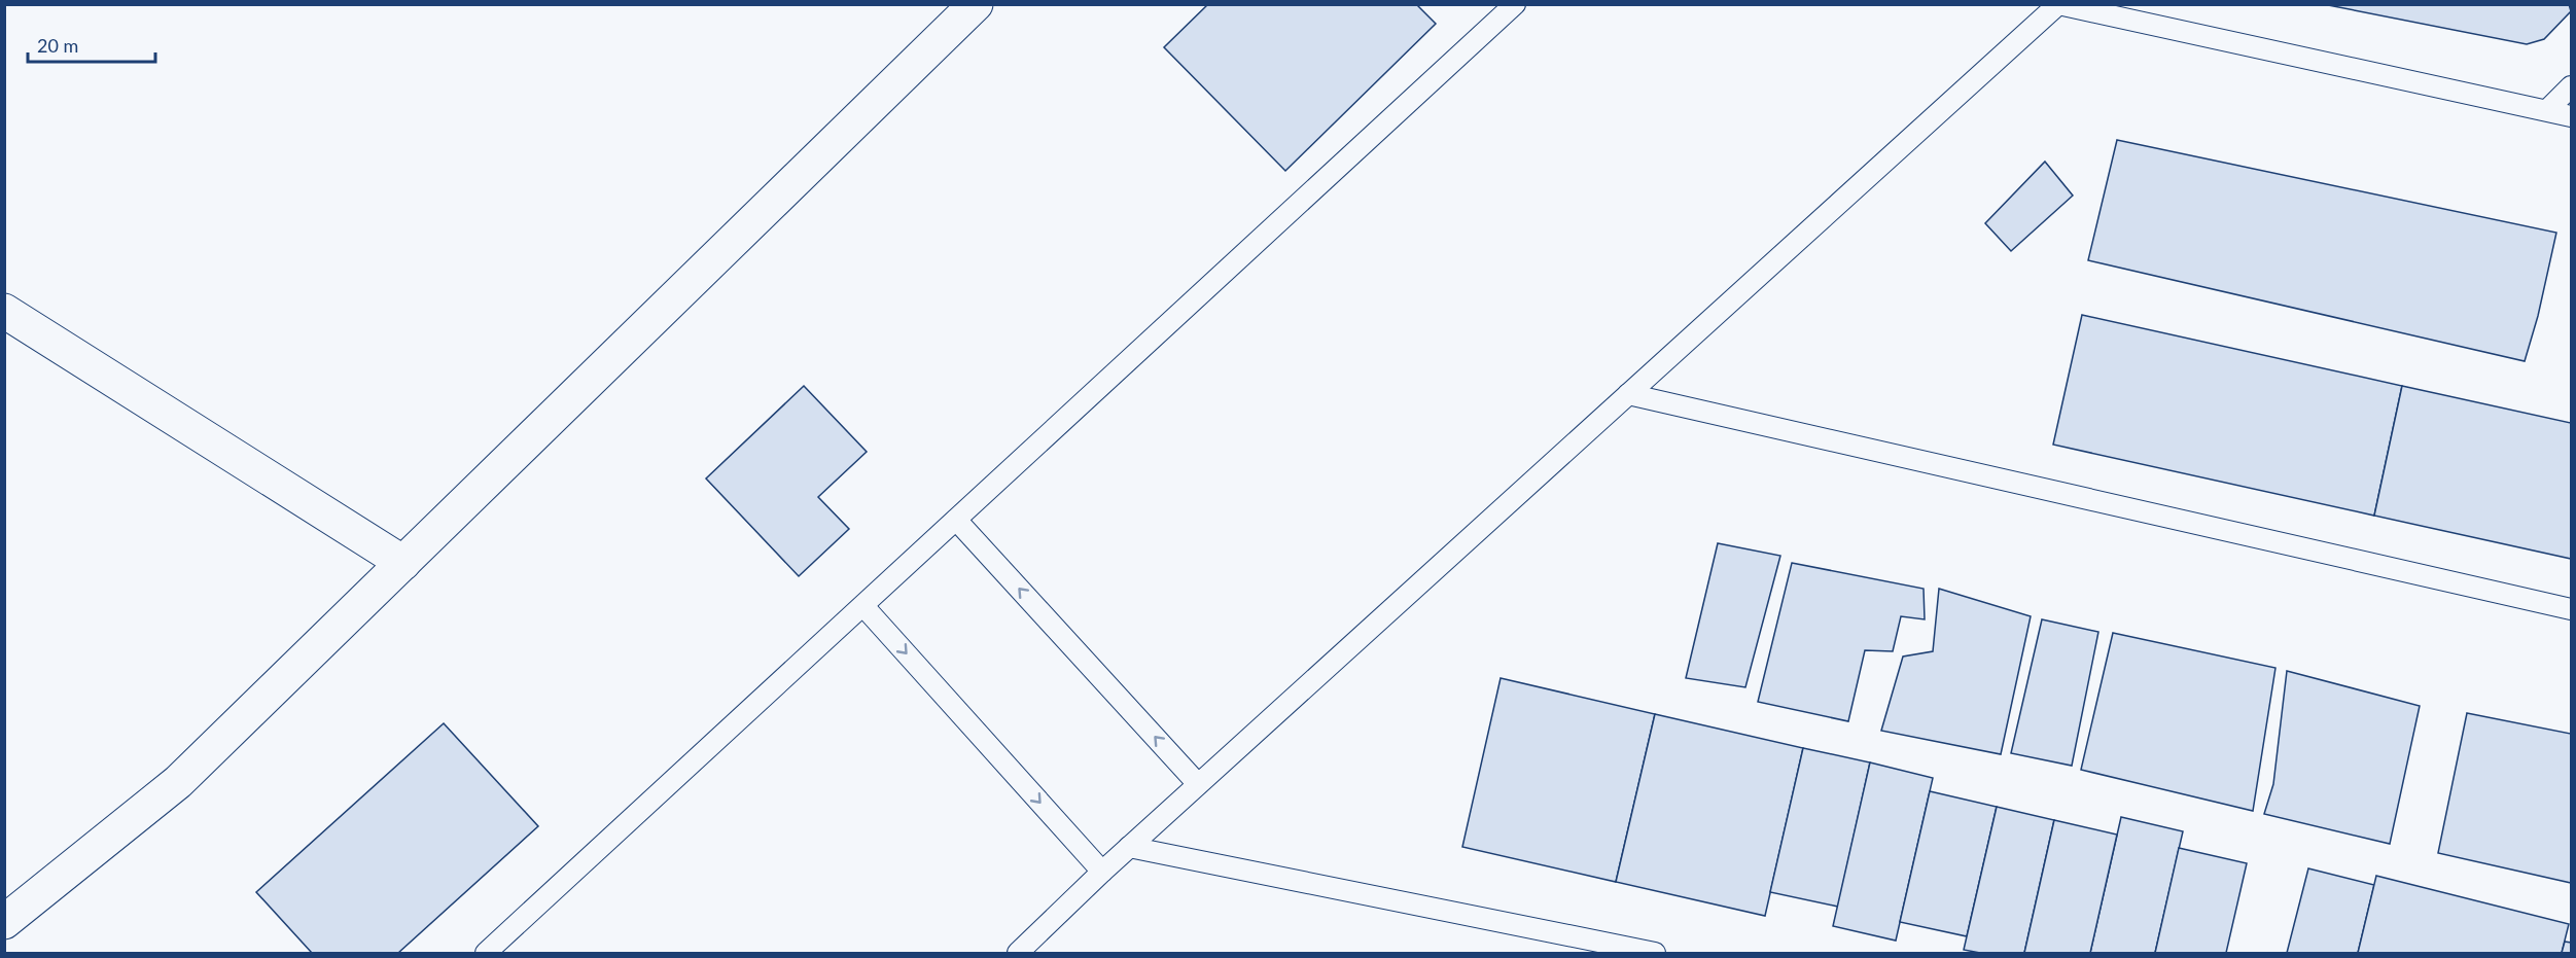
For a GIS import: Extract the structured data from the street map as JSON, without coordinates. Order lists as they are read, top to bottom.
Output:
{
  "scale_bar": "20 m"
}
